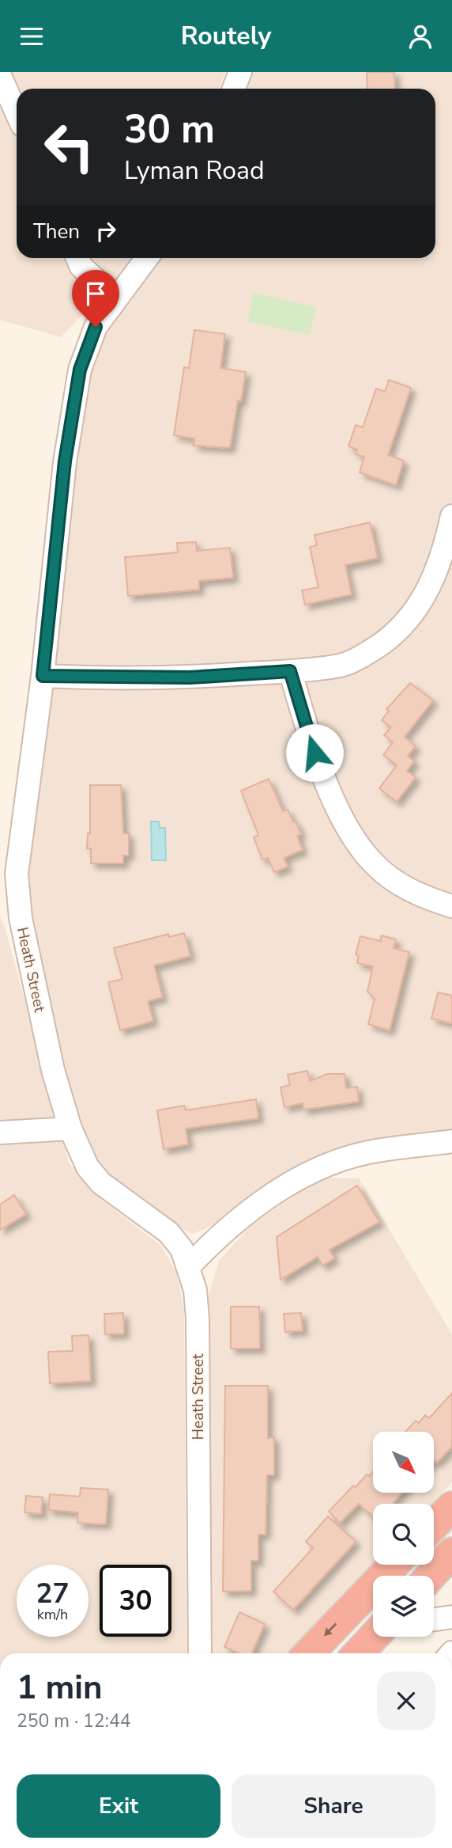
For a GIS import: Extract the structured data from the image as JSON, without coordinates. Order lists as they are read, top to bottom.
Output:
{
  "streets": {
    "street": ["Heath Street"]
  },
  "north": "bottom right",
  "page": {
    "header": "Routely",
    "turn": ["30 m", "Lyman Road"],
    "then": "Then",
    "speed": "27 km/h",
    "limit": "30",
    "heading": ["1 min", "250 m · 12:44"],
    "buttons": ["Exit", "Share"]
  }
}
